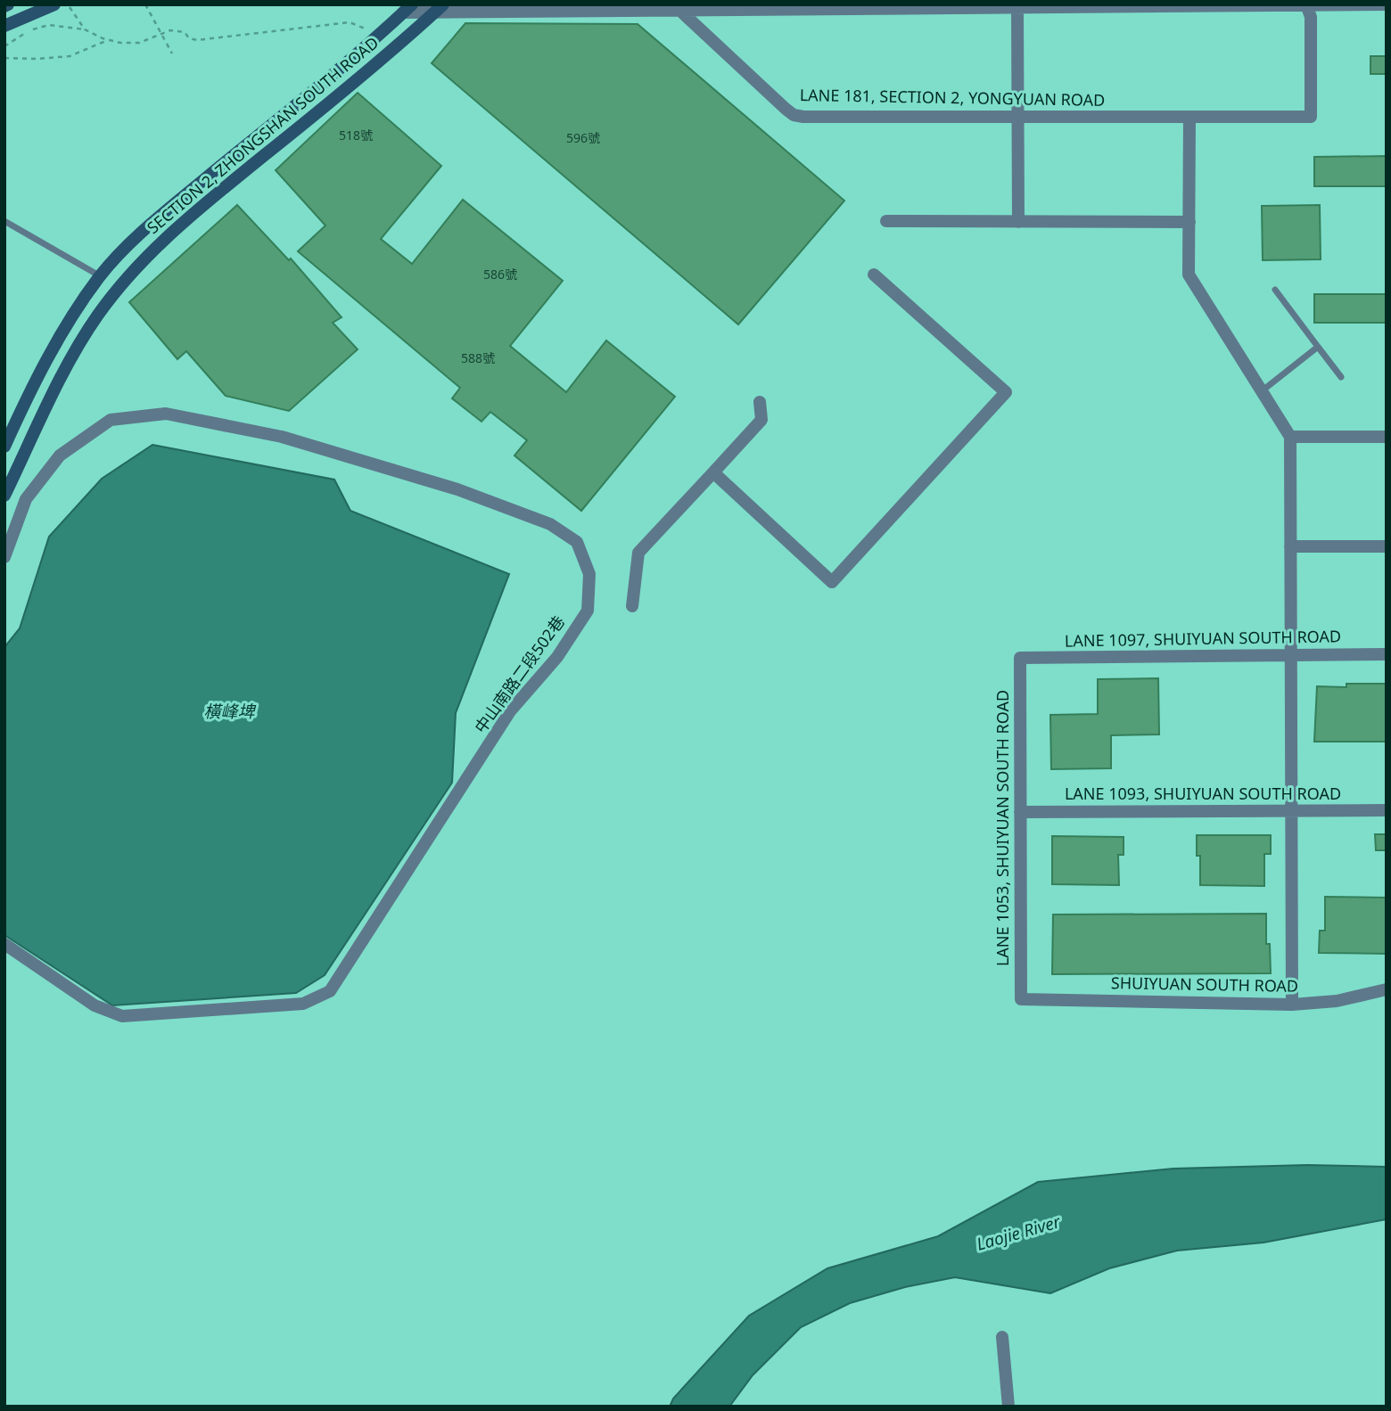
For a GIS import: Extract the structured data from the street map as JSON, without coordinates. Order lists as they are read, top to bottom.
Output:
{
  "streets": {
    "main road": ["SECTION 2, ZHONGSHAN SOUTH ROAD"],
    "street": [
      "LANE 181, SECTION 2, YONGYUAN ROAD",
      "LANE 1097, SHUIYUAN SOUTH ROAD",
      "中山南路二段502巷",
      "LANE 1093, SHUIYUAN SOUTH ROAD",
      "LANE 1053, SHUIYUAN SOUTH ROAD",
      "SHUIYUAN SOUTH ROAD"
    ]
  },
  "crossings": [
    ["LANE 1097, SHUIYUAN SOUTH ROAD", "LANE 1053, SHUIYUAN SOUTH ROAD"],
    ["LANE 1093, SHUIYUAN SOUTH ROAD", "LANE 1053, SHUIYUAN SOUTH ROAD"],
    ["LANE 1053, SHUIYUAN SOUTH ROAD", "SHUIYUAN SOUTH ROAD"]
  ],
  "water": ["橫峰埤", "Laojie River"],
  "house_numbers": [
    "518號",
    "596號",
    "586號",
    "588號"
  ]
}
